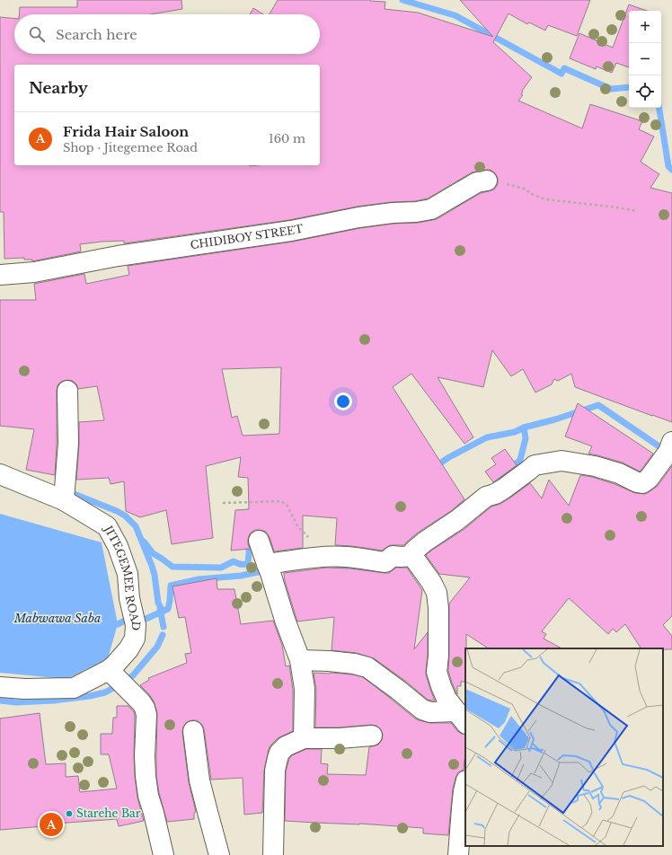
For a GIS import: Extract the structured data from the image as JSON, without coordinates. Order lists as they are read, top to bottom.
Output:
{
  "streets": {
    "street": ["CHIDIBOY STREET", "JITEGEMEE ROAD"]
  },
  "water": ["Mabwawa Saba"],
  "places": ["Starehe Bar"],
  "page": {
    "map_buttons": ["+", "−"],
    "search": "Search here",
    "heading": "Nearby",
    "list": [
      {
        "mark": "A",
        "name": "Frida Hair Saloon",
        "note": "Shop · Jitegemee Road",
        "value": "160 m"
      }
    ],
    "pins": "A"
  }
}
